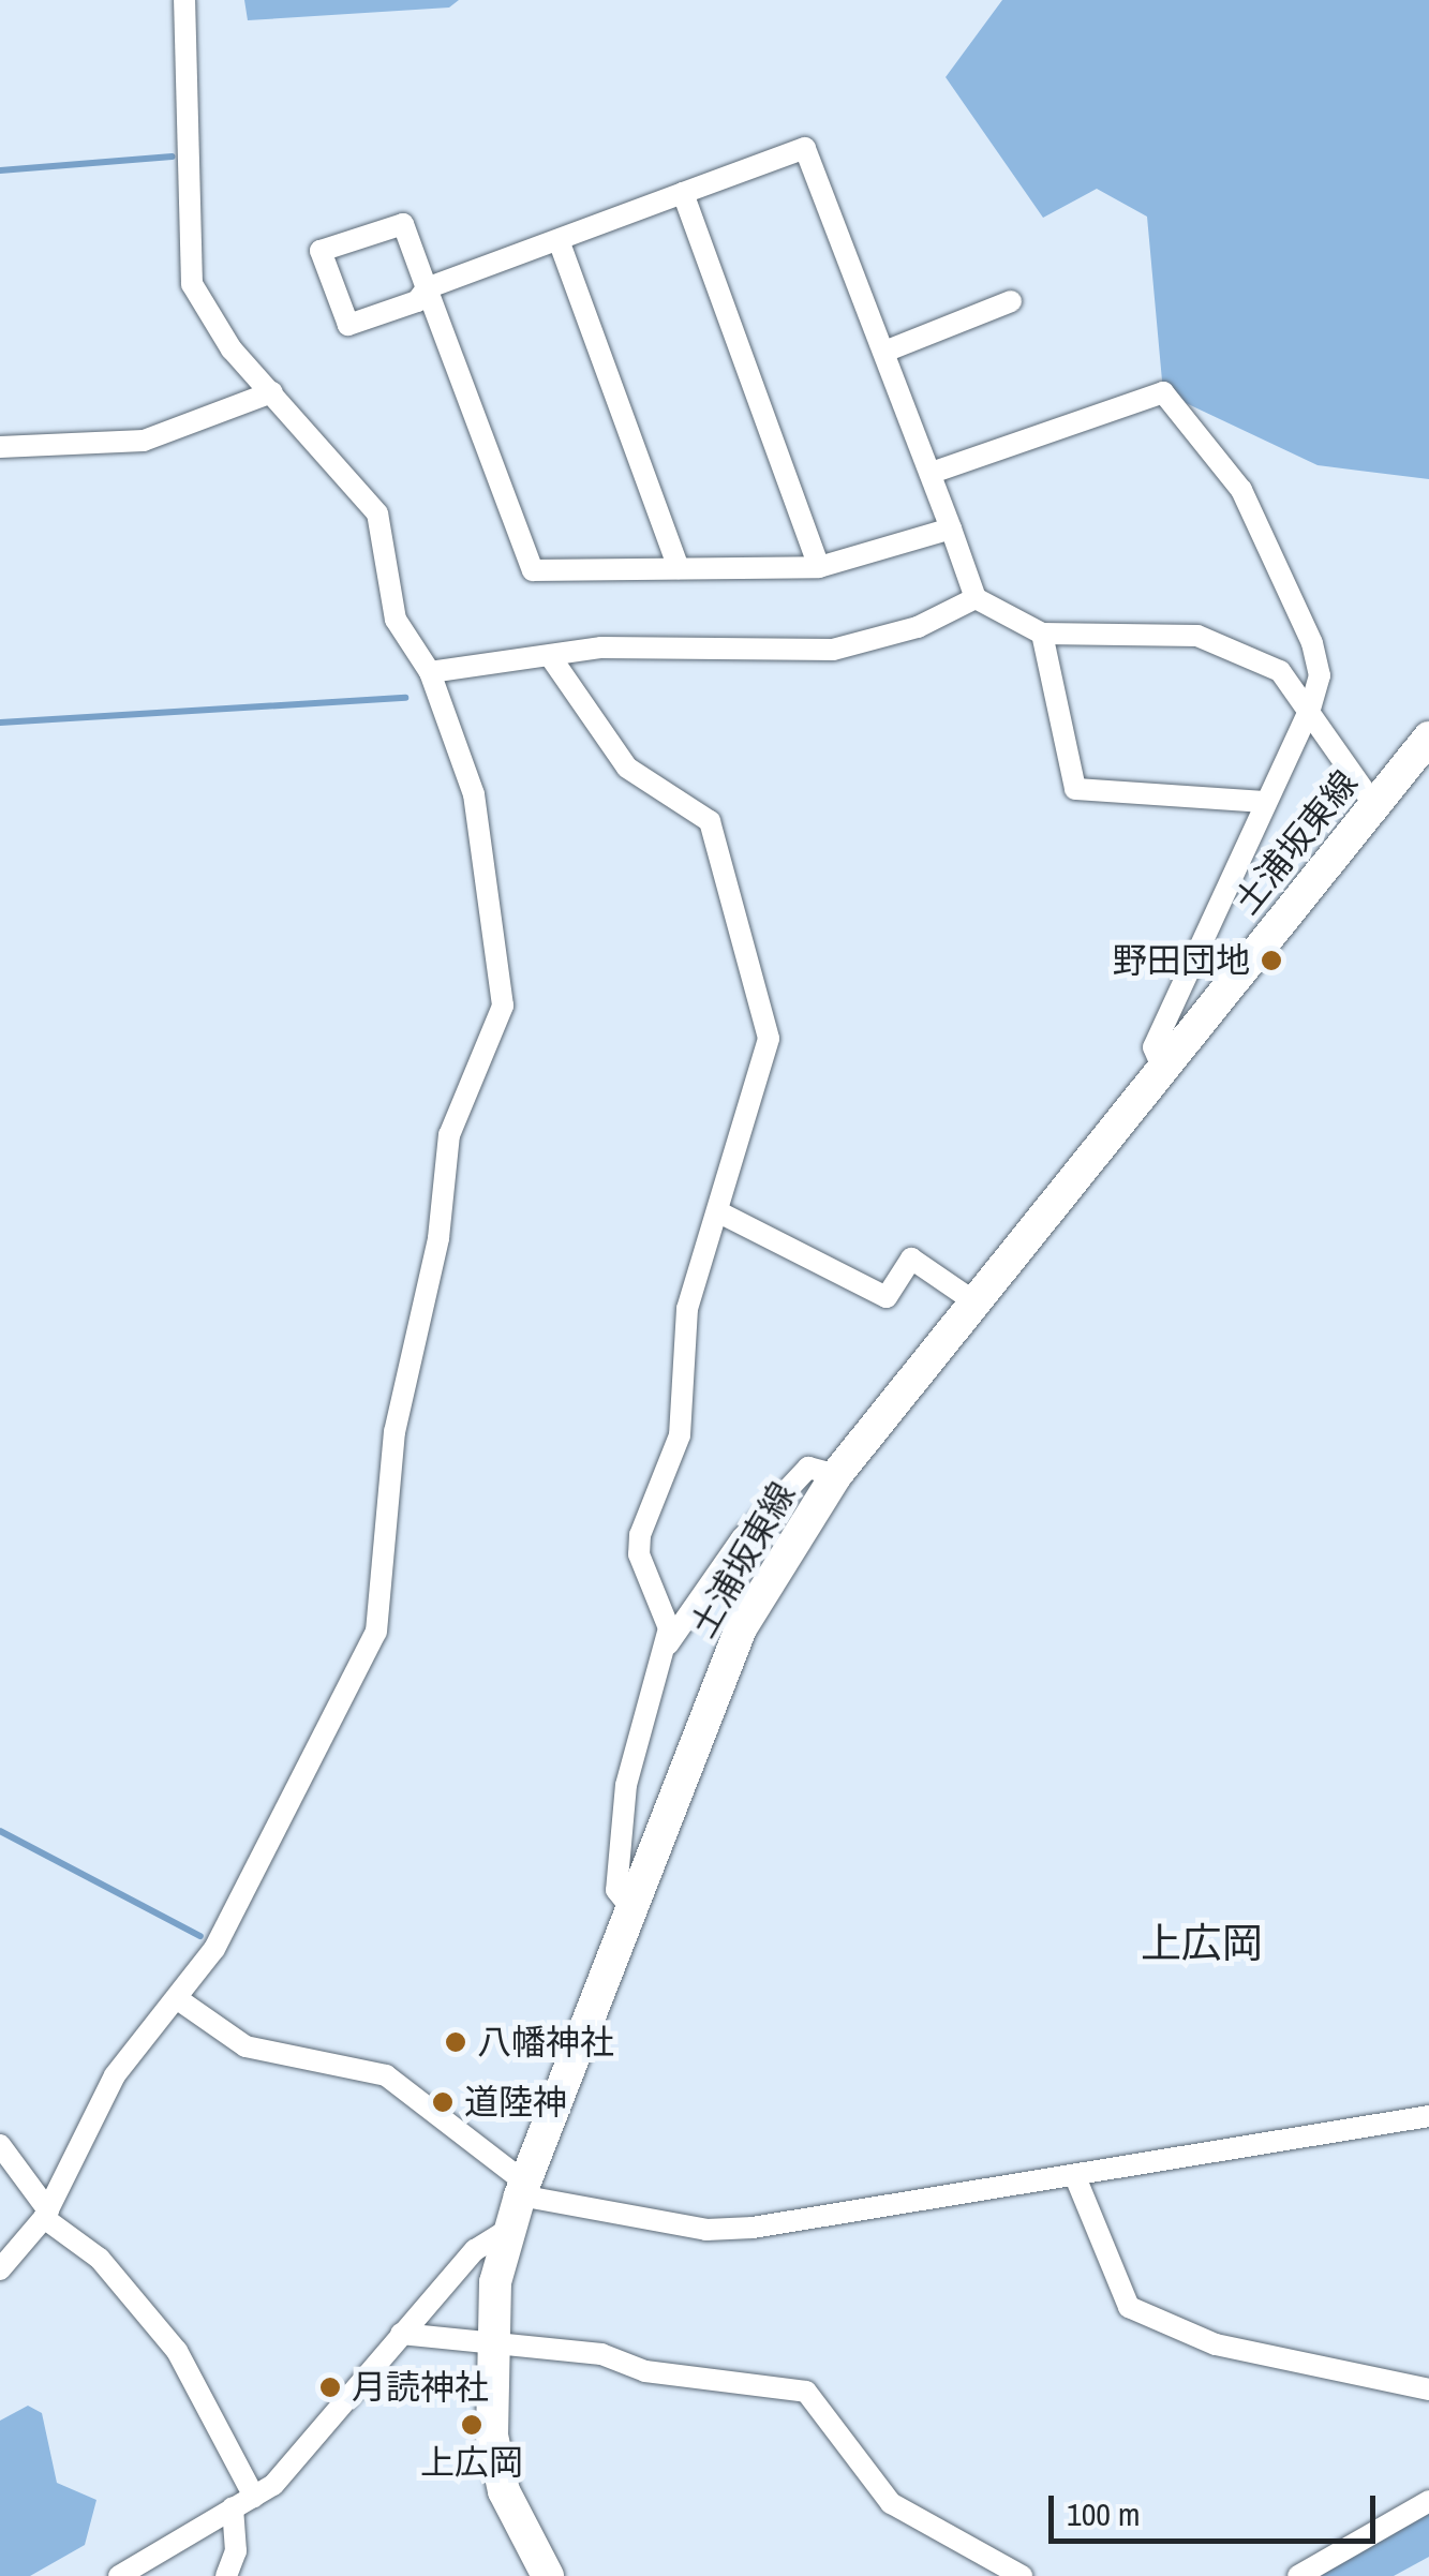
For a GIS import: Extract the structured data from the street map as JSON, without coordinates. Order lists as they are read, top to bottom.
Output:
{
  "streets": {
    "main road": ["土浦坂東線"]
  },
  "districts": ["上広岡"],
  "places": [
    "野田団地",
    "八幡神社",
    "道陸神",
    "月読神社",
    "上広岡"
  ],
  "scale_bar": "100 m"
}
